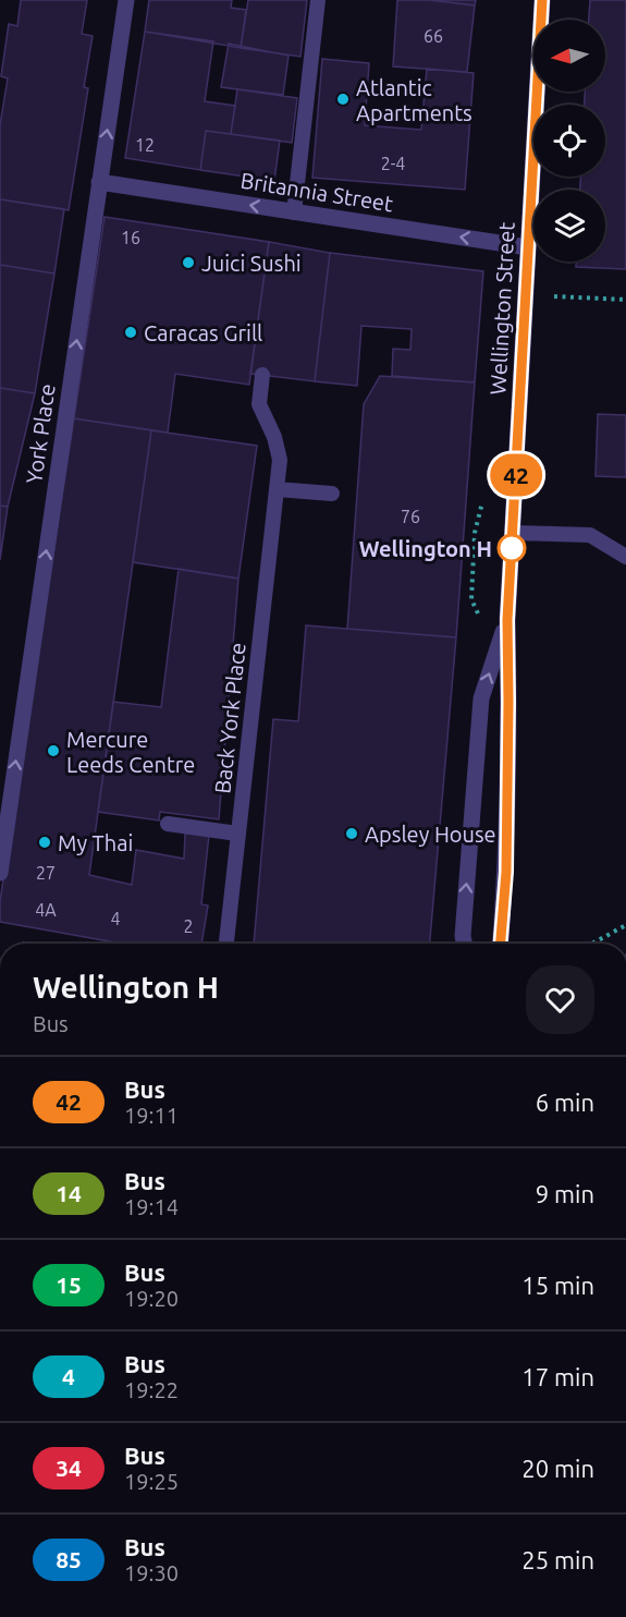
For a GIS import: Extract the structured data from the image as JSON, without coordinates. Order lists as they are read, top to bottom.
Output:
{
  "streets": {
    "street": ["Britannia Street", "Wellington Street", "York Place"],
    "lane": ["Back York Place"]
  },
  "crossings": [
    ["Britannia Street", "Wellington Street"],
    ["Britannia Street", "York Place"]
  ],
  "one_way": ["Britannia Street", "York Place"],
  "places": [
    "Atlantic Apartments",
    "Juici Sushi",
    "Caracas Grill",
    "Wellington H",
    "Mercure Leeds Centre",
    "Apsley House",
    "My Thai"
  ],
  "lines": ["bus line 42"],
  "house_numbers": [
    "66",
    "12",
    "2-4",
    "16",
    "76",
    "27",
    "4A",
    "4",
    "2"
  ],
  "north": "left",
  "page": {
    "on_map": "42",
    "heading": ["Wellington H", "Bus"],
    "list": [
      {
        "mark": "42",
        "name": "Bus",
        "note": "19:11",
        "value": "6 min"
      },
      {
        "mark": "14",
        "name": "Bus",
        "note": "19:14",
        "value": "9 min"
      },
      {
        "mark": "15",
        "name": "Bus",
        "note": "19:20",
        "value": "15 min"
      },
      {
        "mark": "4",
        "name": "Bus",
        "note": "19:22",
        "value": "17 min"
      },
      {
        "mark": "34",
        "name": "Bus",
        "note": "19:25",
        "value": "20 min"
      },
      {
        "mark": "85",
        "name": "Bus",
        "note": "19:30",
        "value": "25 min"
      }
    ]
  }
}
